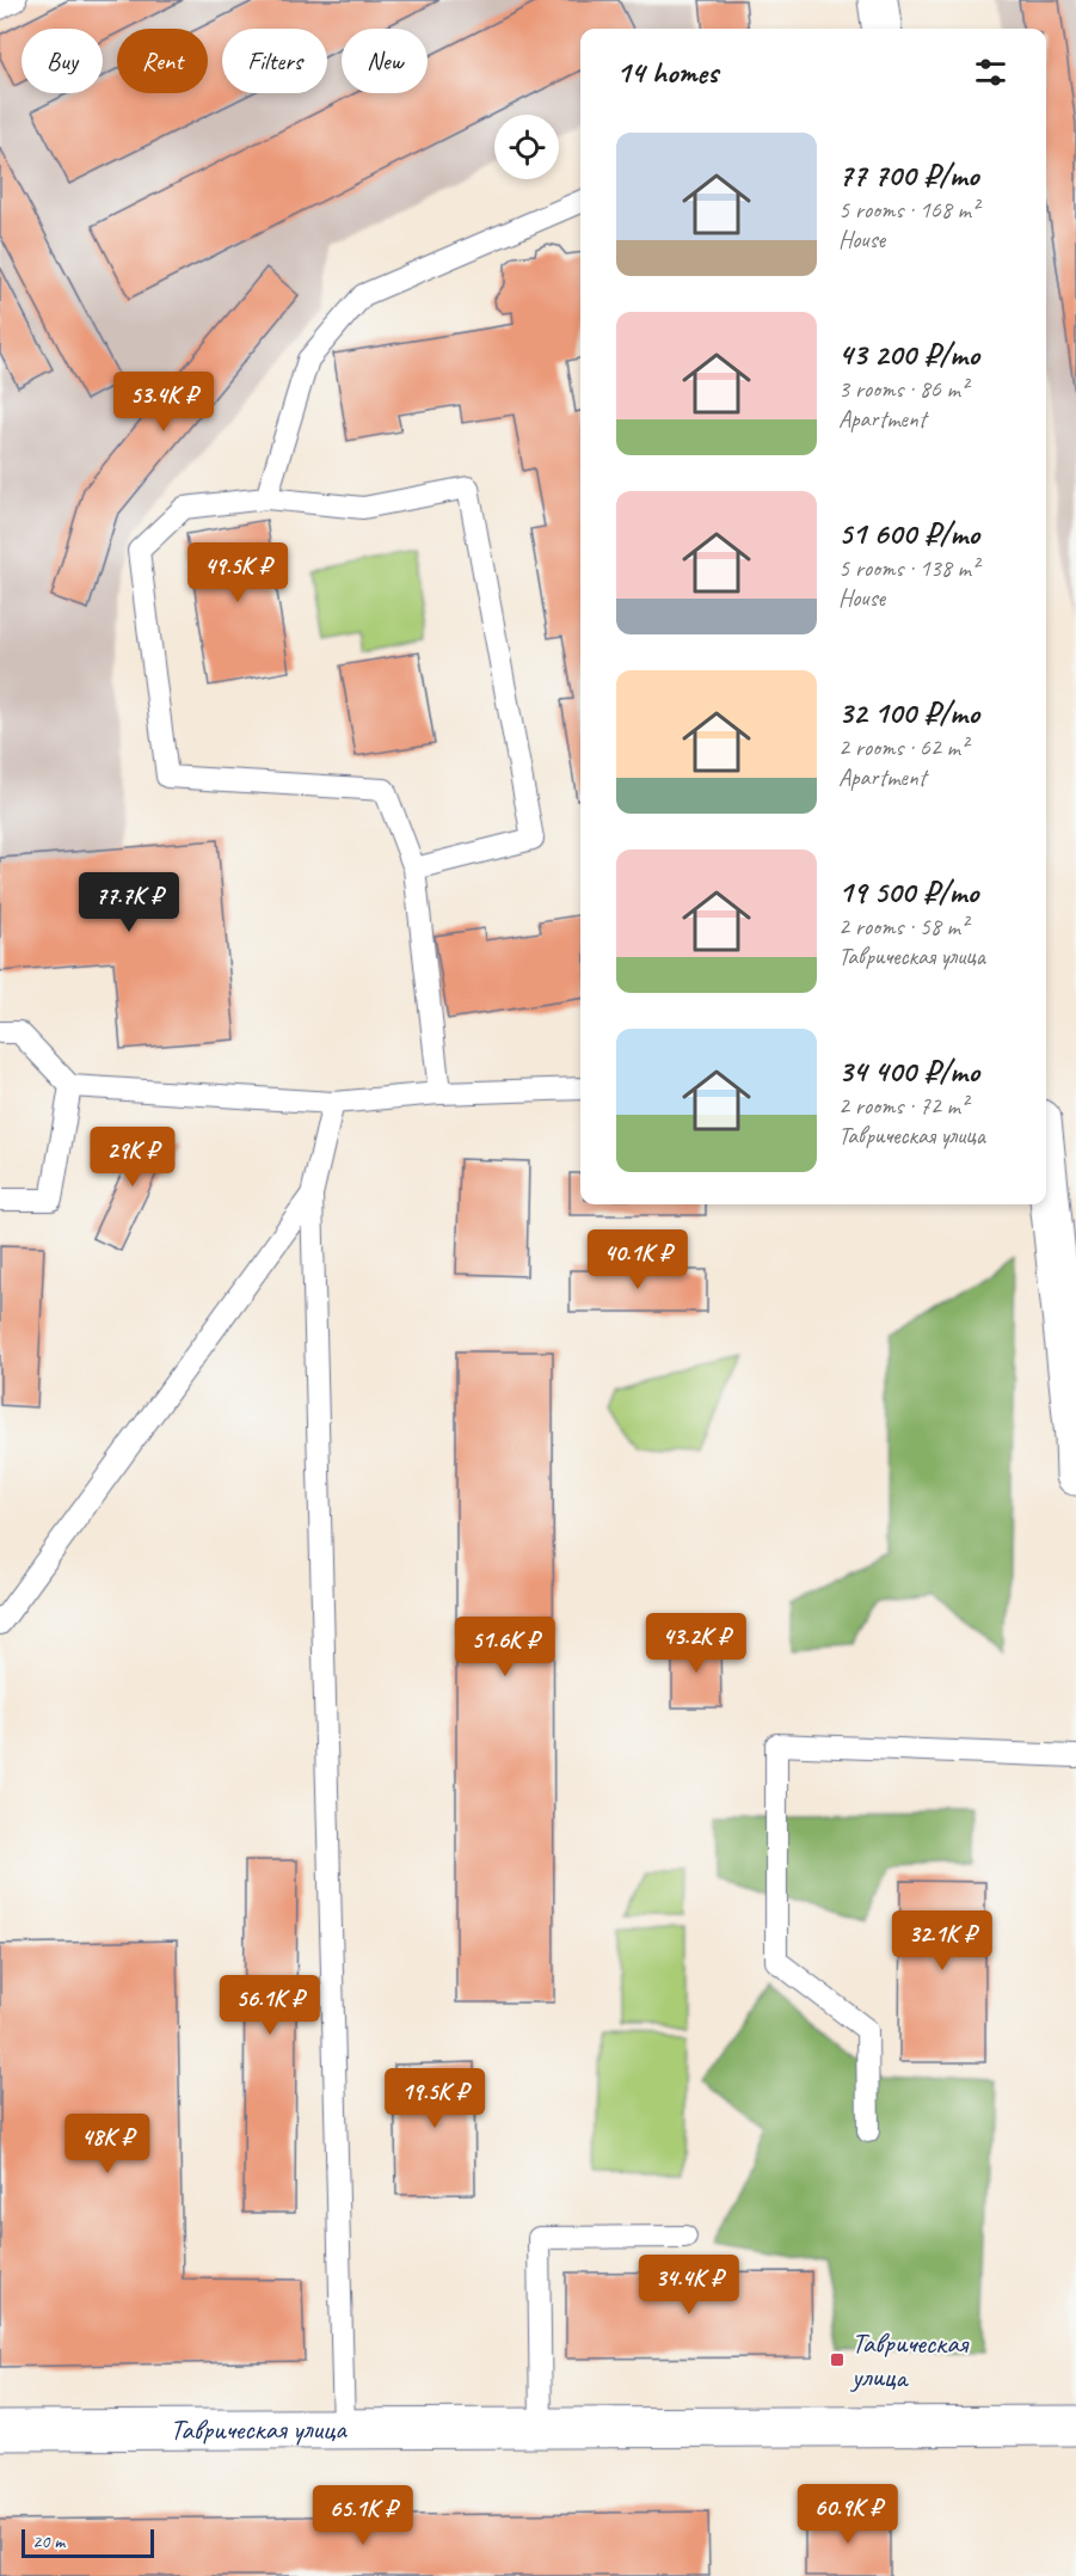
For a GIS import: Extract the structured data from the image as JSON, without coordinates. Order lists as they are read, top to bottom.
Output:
{
  "streets": {
    "street": ["Таврическая улица"]
  },
  "places": {
    "transit": ["Таврическая улица"]
  },
  "scale_bar": "20 m",
  "page": {
    "chip": [
      "Buy",
      "Rent",
      "Filters",
      "New"
    ],
    "heading": "14 homes",
    "list": [
      {
        "name": "77 700 ₽/mo",
        "note": "5 rooms · 168 m² · House"
      },
      {
        "name": "43 200 ₽/mo",
        "note": "3 rooms · 86 m² · Apartment"
      },
      {
        "name": "51 600 ₽/mo",
        "note": "5 rooms · 138 m² · House"
      },
      {
        "name": "32 100 ₽/mo",
        "note": "2 rooms · 62 m² · Apartment"
      },
      {
        "name": "19 500 ₽/mo",
        "note": "2 rooms · 58 m² · Таврическая улица"
      },
      {
        "name": "34 400 ₽/mo",
        "note": "2 rooms · 72 m² · Таврическая улица"
      }
    ],
    "price": [
      "53.4K ₽",
      "49.5K ₽",
      "77.7K ₽",
      "29K ₽",
      "40.1K ₽",
      "43.2K ₽",
      "51.6K ₽",
      "32.1K ₽",
      "56.1K ₽",
      "19.5K ₽",
      "48K ₽",
      "34.4K ₽",
      "60.9K ₽",
      "65.1K ₽"
    ],
    "scale": "20 m"
  }
}
